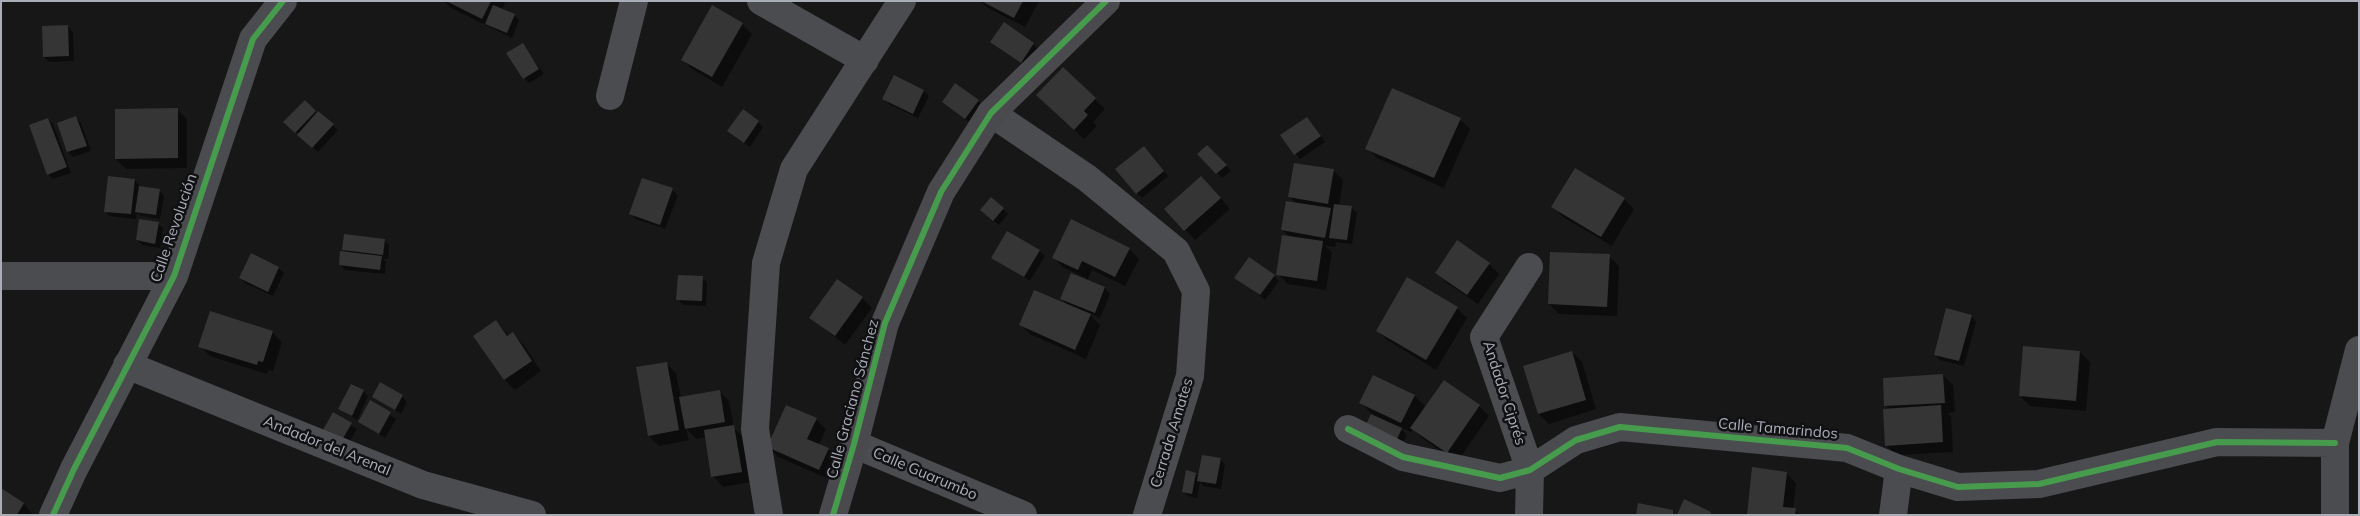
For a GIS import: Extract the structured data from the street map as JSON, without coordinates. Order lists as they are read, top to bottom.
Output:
{
  "streets": {
    "street": [
      "Calle Revolución",
      "Andador Ciprés",
      "Calle Graciano Sánchez",
      "Calle Tamarindos",
      "Cerrada Amates",
      "Andador del Arenal",
      "Calle Guarumbo"
    ]
  },
  "crossings": [
    ["Calle Revolución", "Andador del Arenal"],
    ["Andador Ciprés", "Calle Tamarindos"],
    ["Calle Graciano Sánchez", "Cerrada Amates"],
    ["Calle Graciano Sánchez", "Calle Guarumbo"]
  ]
}
